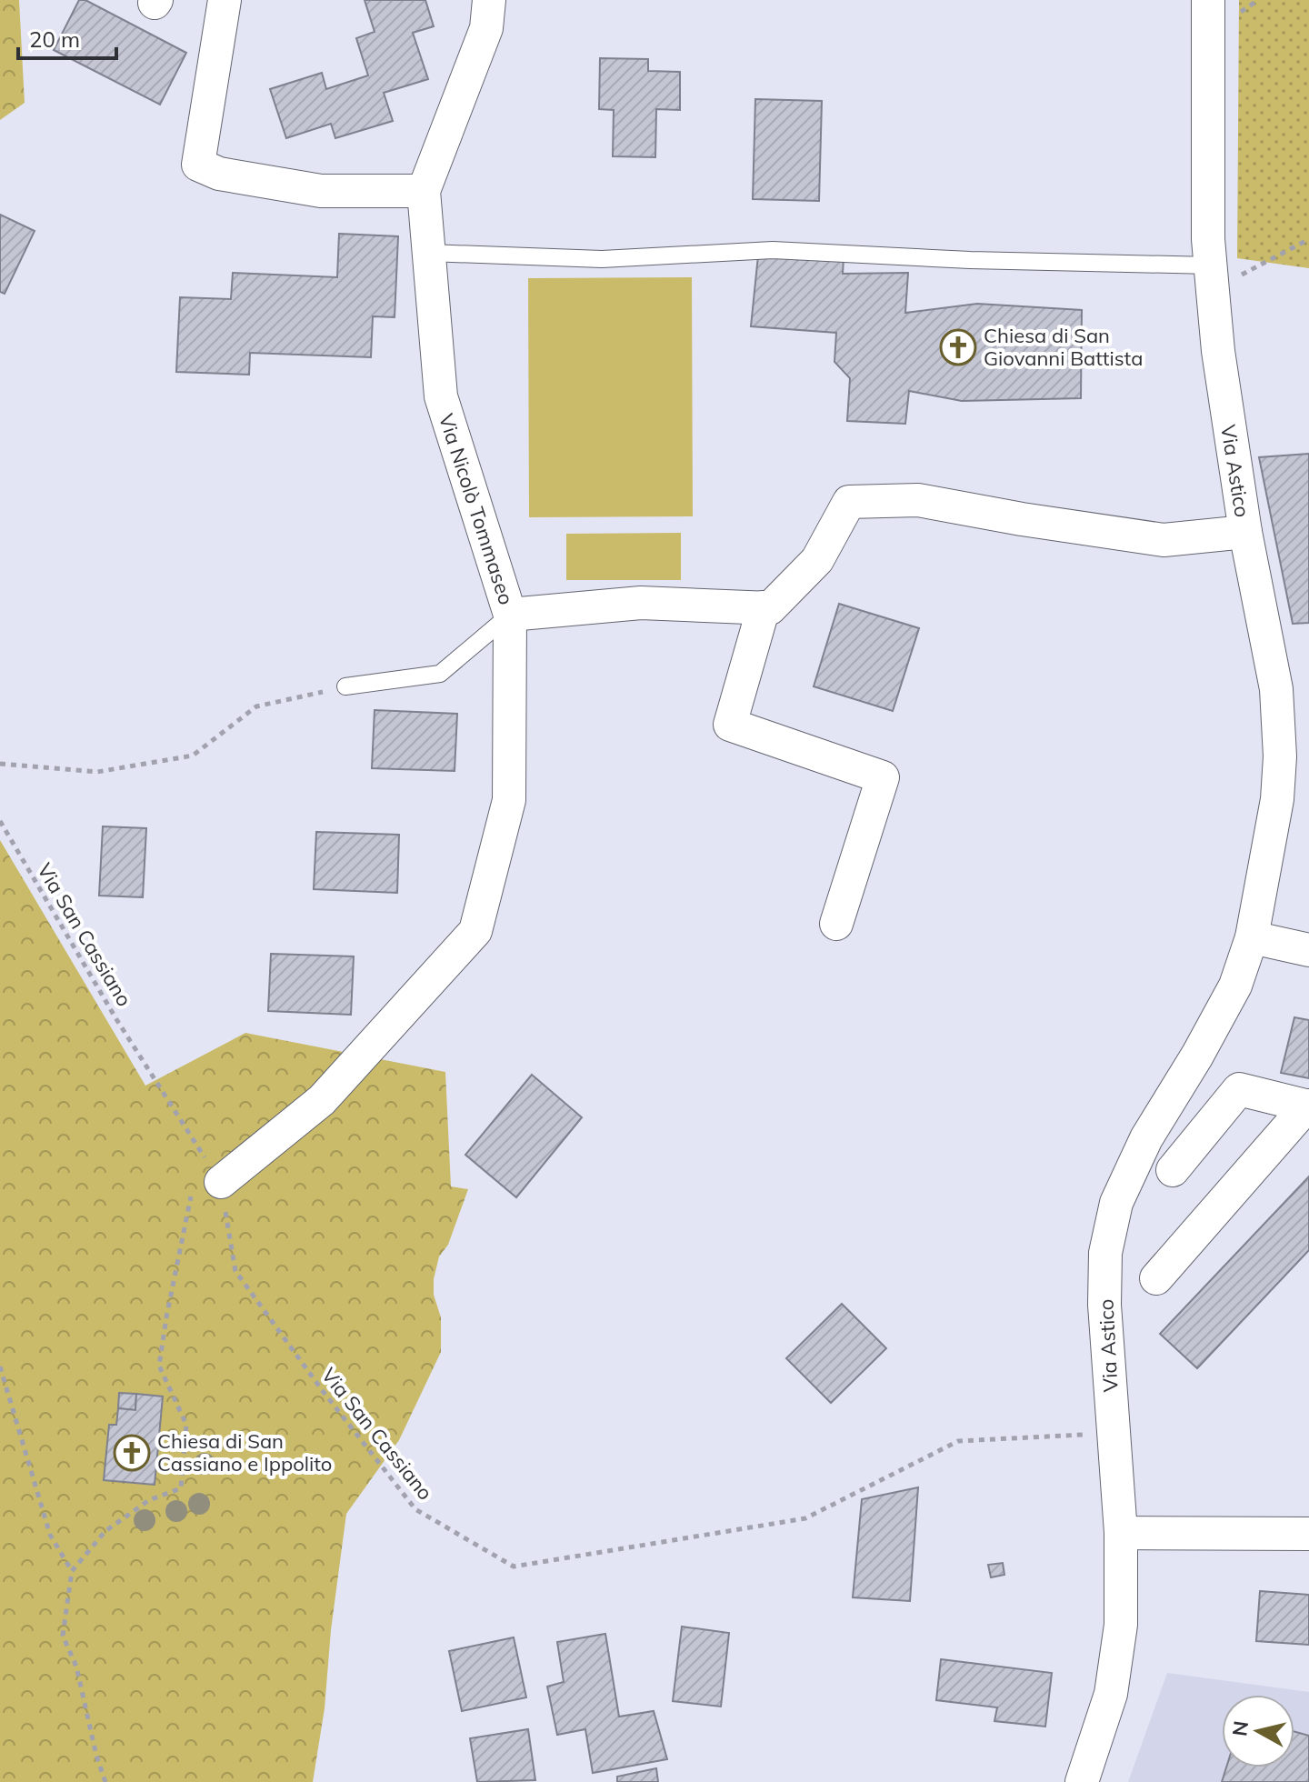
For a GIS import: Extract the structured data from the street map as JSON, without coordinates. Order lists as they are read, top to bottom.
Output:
{
  "streets": {
    "street": ["Via Astico", "Via Nicolò Tommaseo"],
    "path": ["Via San Cassiano"]
  },
  "crossings": [
    ["Via Astico", "Via San Cassiano"],
    ["Via Nicolò Tommaseo", "Via San Cassiano"]
  ],
  "places": {
    "church": ["Chiesa di San Giovanni Battista", "Chiesa di San Cassiano e Ippolito"]
  },
  "scale_bar": "20 m",
  "north": "left"
}
